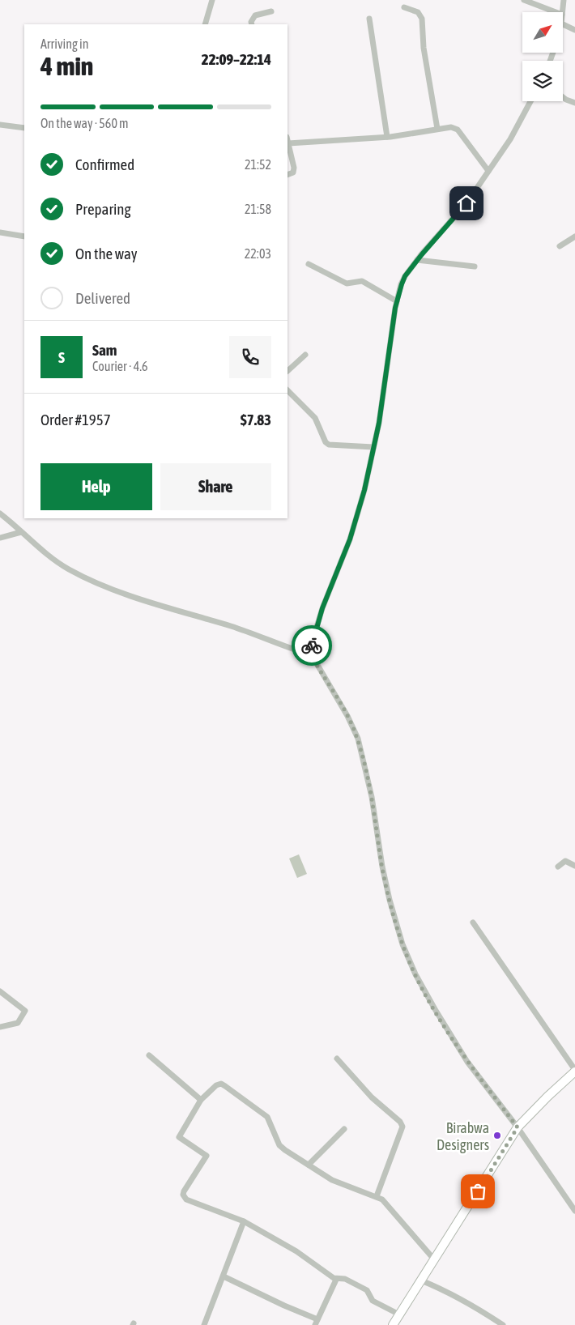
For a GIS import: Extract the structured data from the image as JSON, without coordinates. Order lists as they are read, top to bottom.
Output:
{
  "places": ["Birabwa Designers"],
  "north": "top right",
  "page": {
    "heading": ["4 min", "Arriving in", "22:09–22:14"],
    "panel": [
      "Sam",
      "Courier · 4.6",
      "Order #1957",
      "$7.83"
    ],
    "bar": "On the way · 560 m",
    "list": [
      ["Confirmed", "21:52"],
      ["Preparing", "21:58"],
      ["On the way", "22:03"],
      "Delivered"
    ],
    "round": "S",
    "buttons": ["Help", "Share"]
  }
}
